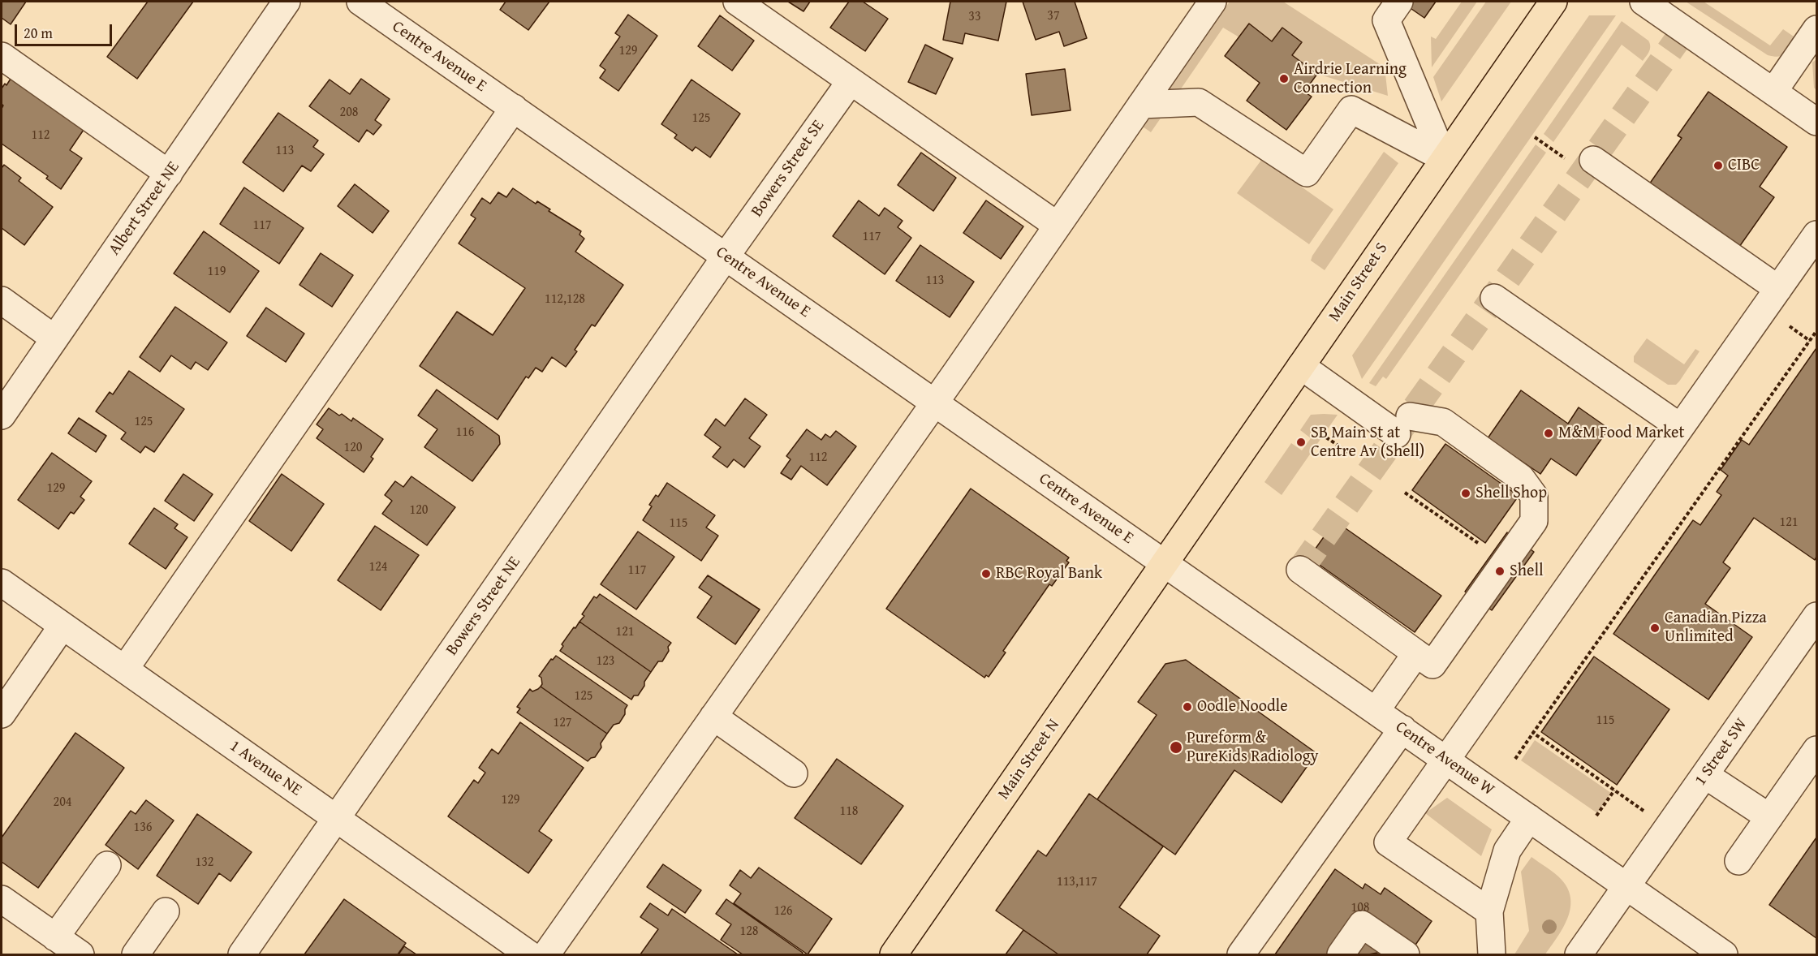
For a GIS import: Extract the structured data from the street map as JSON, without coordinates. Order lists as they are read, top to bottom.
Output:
{
  "streets": {
    "main road": ["Main Street S", "Main Street N"],
    "street": [
      "Centre Avenue E",
      "Bowers Street SE",
      "Albert Street NE",
      "Bowers Street NE",
      "1 Street SW",
      "Centre Avenue W",
      "1 Avenue NE"
    ]
  },
  "crossings": [
    ["Centre Avenue E", "Bowers Street SE"],
    ["Centre Avenue E", "Main Street S"],
    ["Centre Avenue E", "Bowers Street NE"],
    ["Centre Avenue E", "Centre Avenue W"],
    ["Centre Avenue E", "Main Street N"],
    ["Bowers Street SE", "Bowers Street NE"],
    ["Main Street S", "Centre Avenue W"],
    ["Main Street S", "Main Street N"],
    ["Bowers Street NE", "1 Avenue NE"],
    ["1 Street SW", "Centre Avenue W"],
    ["Centre Avenue W", "Main Street N"]
  ],
  "places": [
    "Airdrie Learning Connection",
    "CIBC",
    "M&M Food Market",
    "SB Main St at Centre Av (Shell)",
    "Shell Shop",
    "Shell",
    "RBC Royal Bank",
    "Canadian Pizza Unlimited",
    "Oodle Noodle",
    "Pureform & PureKids Radiology"
  ],
  "house_numbers": [
    "37",
    "33",
    "129",
    "208",
    "125",
    "112",
    "113",
    "117",
    "117",
    "119",
    "113",
    "112,128",
    "125",
    "116",
    "120",
    "112",
    "129",
    "120",
    "121",
    "115",
    "124",
    "117",
    "121",
    "123",
    "125",
    "115",
    "127",
    "129",
    "204",
    "118",
    "136",
    "132",
    "113,117",
    "108",
    "126",
    "128"
  ],
  "scale_bar": "20 m"
}
